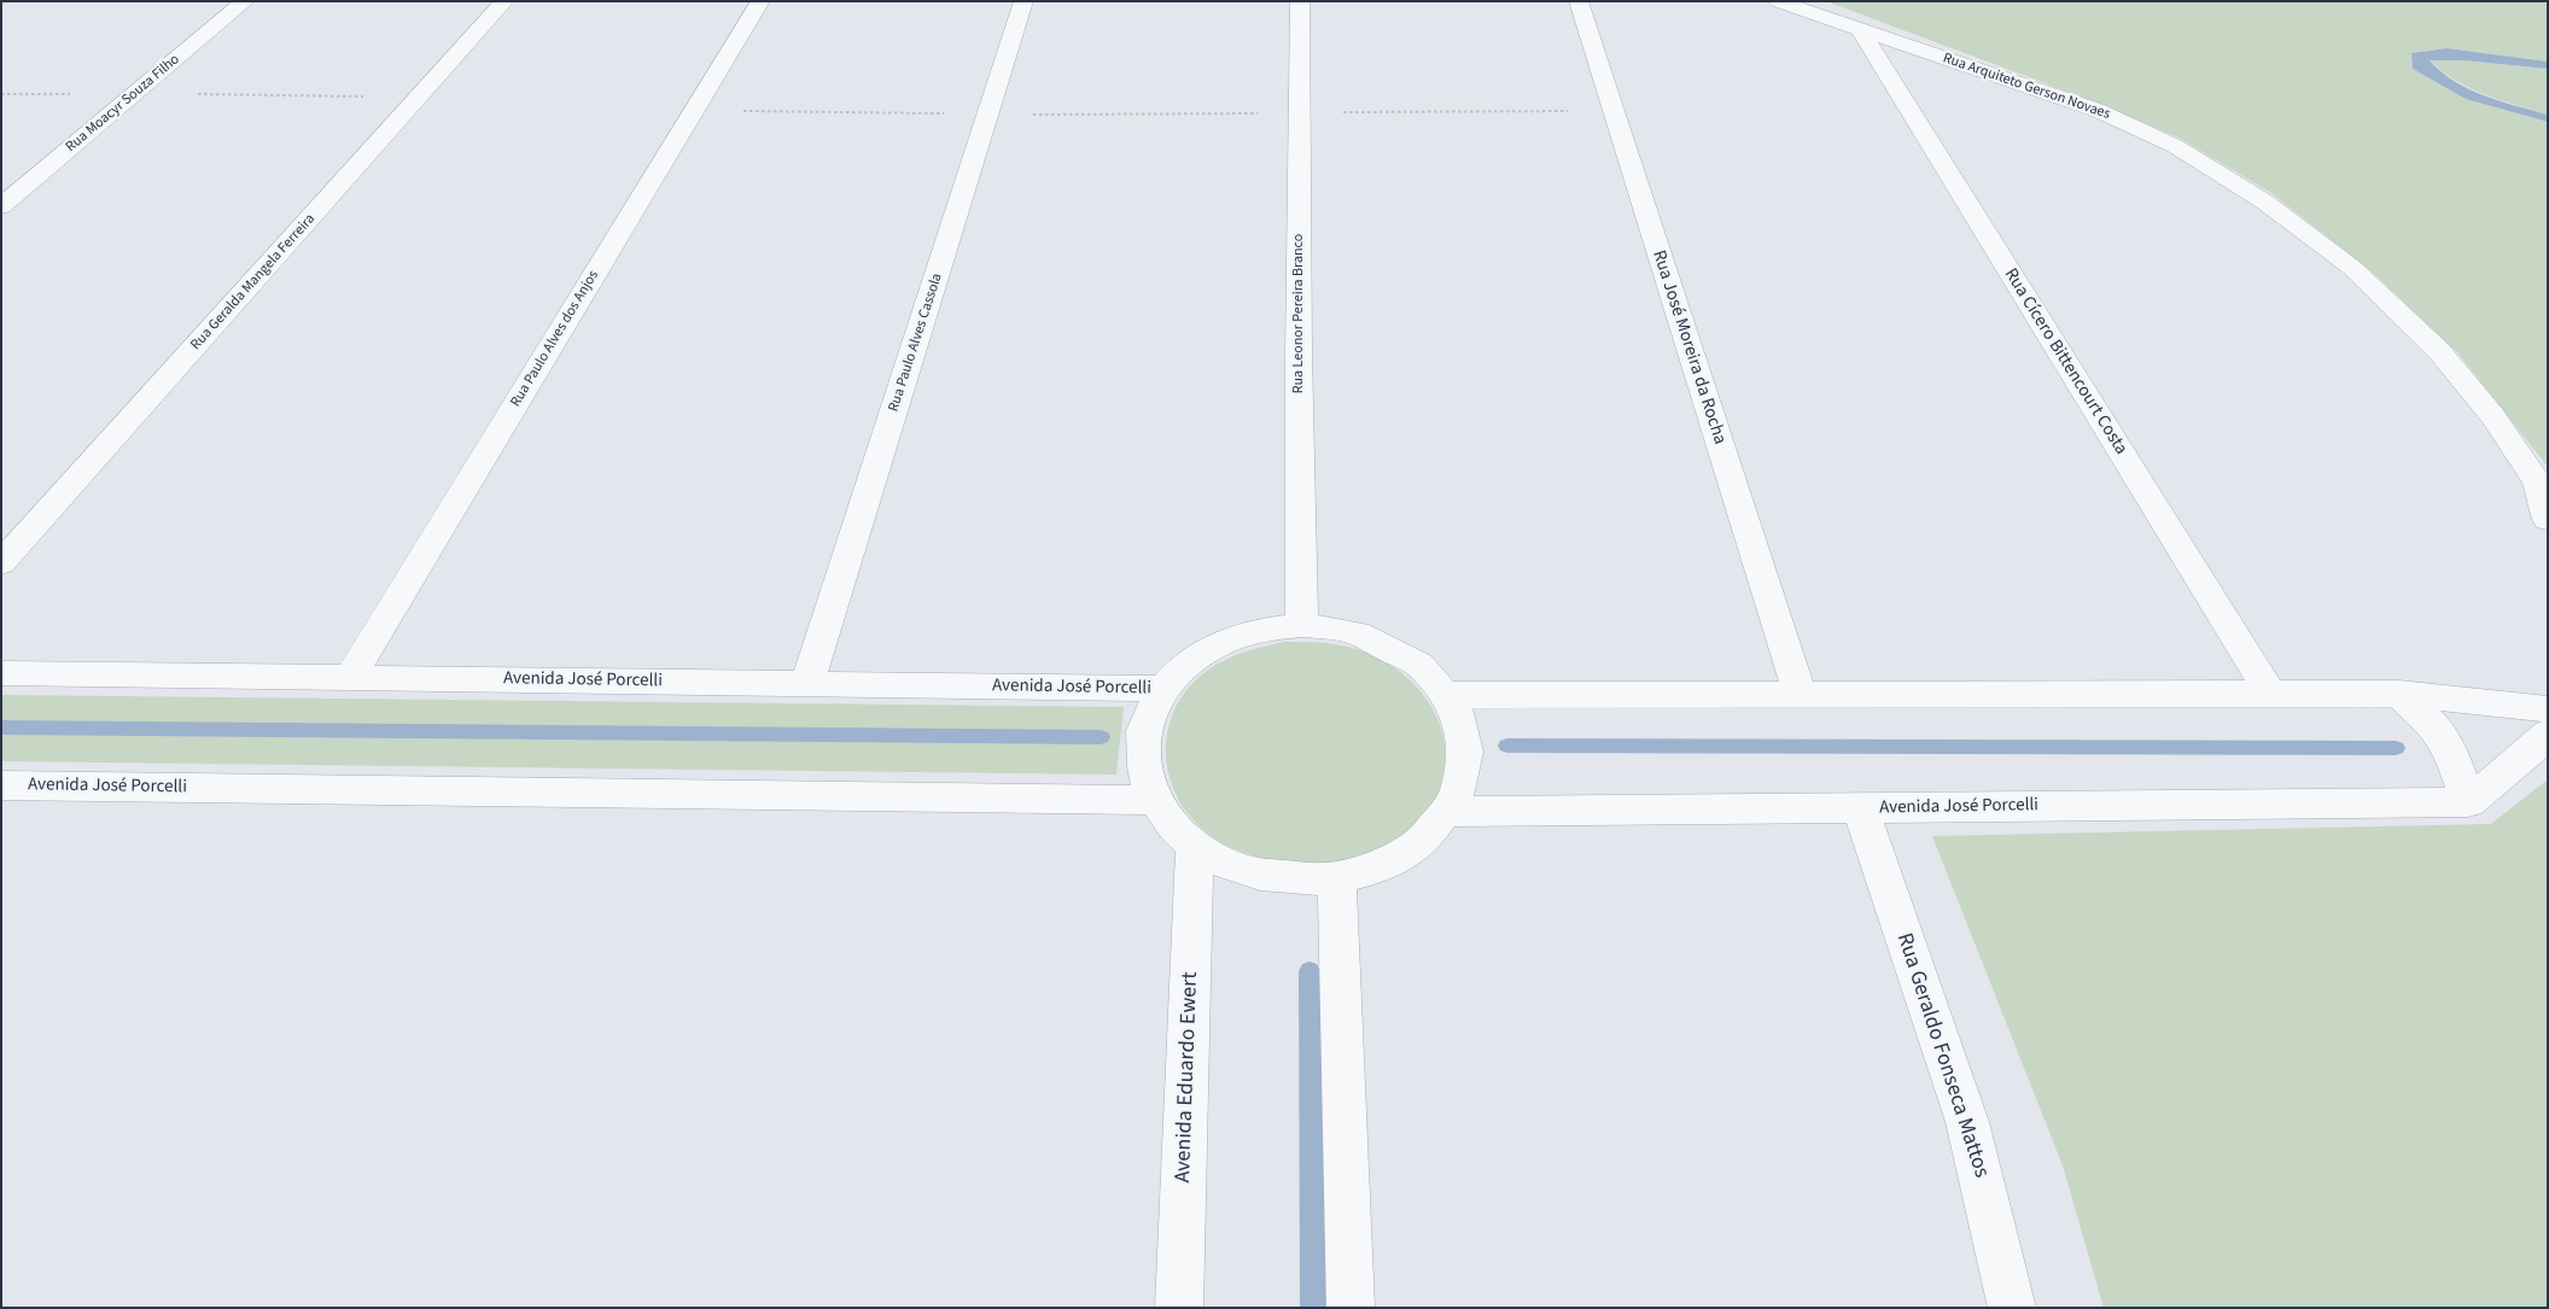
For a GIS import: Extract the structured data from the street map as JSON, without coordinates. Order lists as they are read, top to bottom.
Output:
{
  "streets": {
    "street": [
      "Rua Arquiteto Gerson Novaes",
      "Rua Moacyr Souza Filho",
      "Rua Geralda Mangela Ferreira",
      "Rua Leonor Pereira Branco",
      "Rua Paulo Alves dos Anjos",
      "Rua Paulo Alves Cassola",
      "Rua José Moreira da Rocha",
      "Rua Cícero Bittencourt Costa",
      "Avenida José Porcelli",
      "Rua Geraldo Fonseca Mattos",
      "Avenida Eduardo Ewert"
    ]
  },
  "crossings": [
    ["Rua Arquiteto Gerson Novaes", "Rua Cícero Bittencourt Costa"],
    ["Rua Paulo Alves dos Anjos", "Avenida José Porcelli"],
    ["Rua Paulo Alves Cassola", "Avenida José Porcelli"],
    ["Avenida José Porcelli", "Rua Geraldo Fonseca Mattos"]
  ]
}
